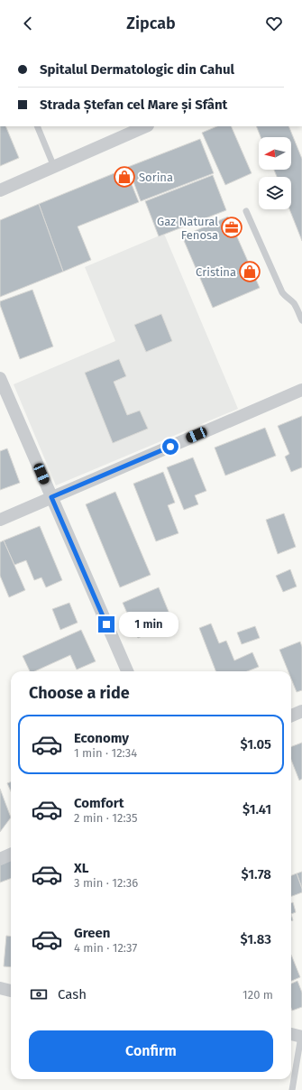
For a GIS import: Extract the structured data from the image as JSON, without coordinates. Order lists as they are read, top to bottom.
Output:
{
  "places": {
    "shop": ["Sorina", "Cristina"],
    "office": ["Gaz Natural Fenosa"]
  },
  "north": "left",
  "page": {
    "header": "Zipcab",
    "banner": ["Spitalul Dermatologic din Cahul", "Strada Ștefan cel Mare și Sfânt"],
    "bubble": "1 min",
    "heading": "Choose a ride",
    "list": [
      {
        "name": "Economy",
        "note": "1 min · 12:34",
        "value": "$1.05"
      },
      {
        "name": "Comfort",
        "note": "2 min · 12:35",
        "value": "$1.41"
      },
      {
        "name": "XL",
        "note": "3 min · 12:36",
        "value": "$1.78"
      },
      {
        "name": "Green",
        "note": "4 min · 12:37",
        "value": "$1.83"
      }
    ],
    "pay": ["Cash", "120 m"],
    "buttons": "Confirm"
  }
}
